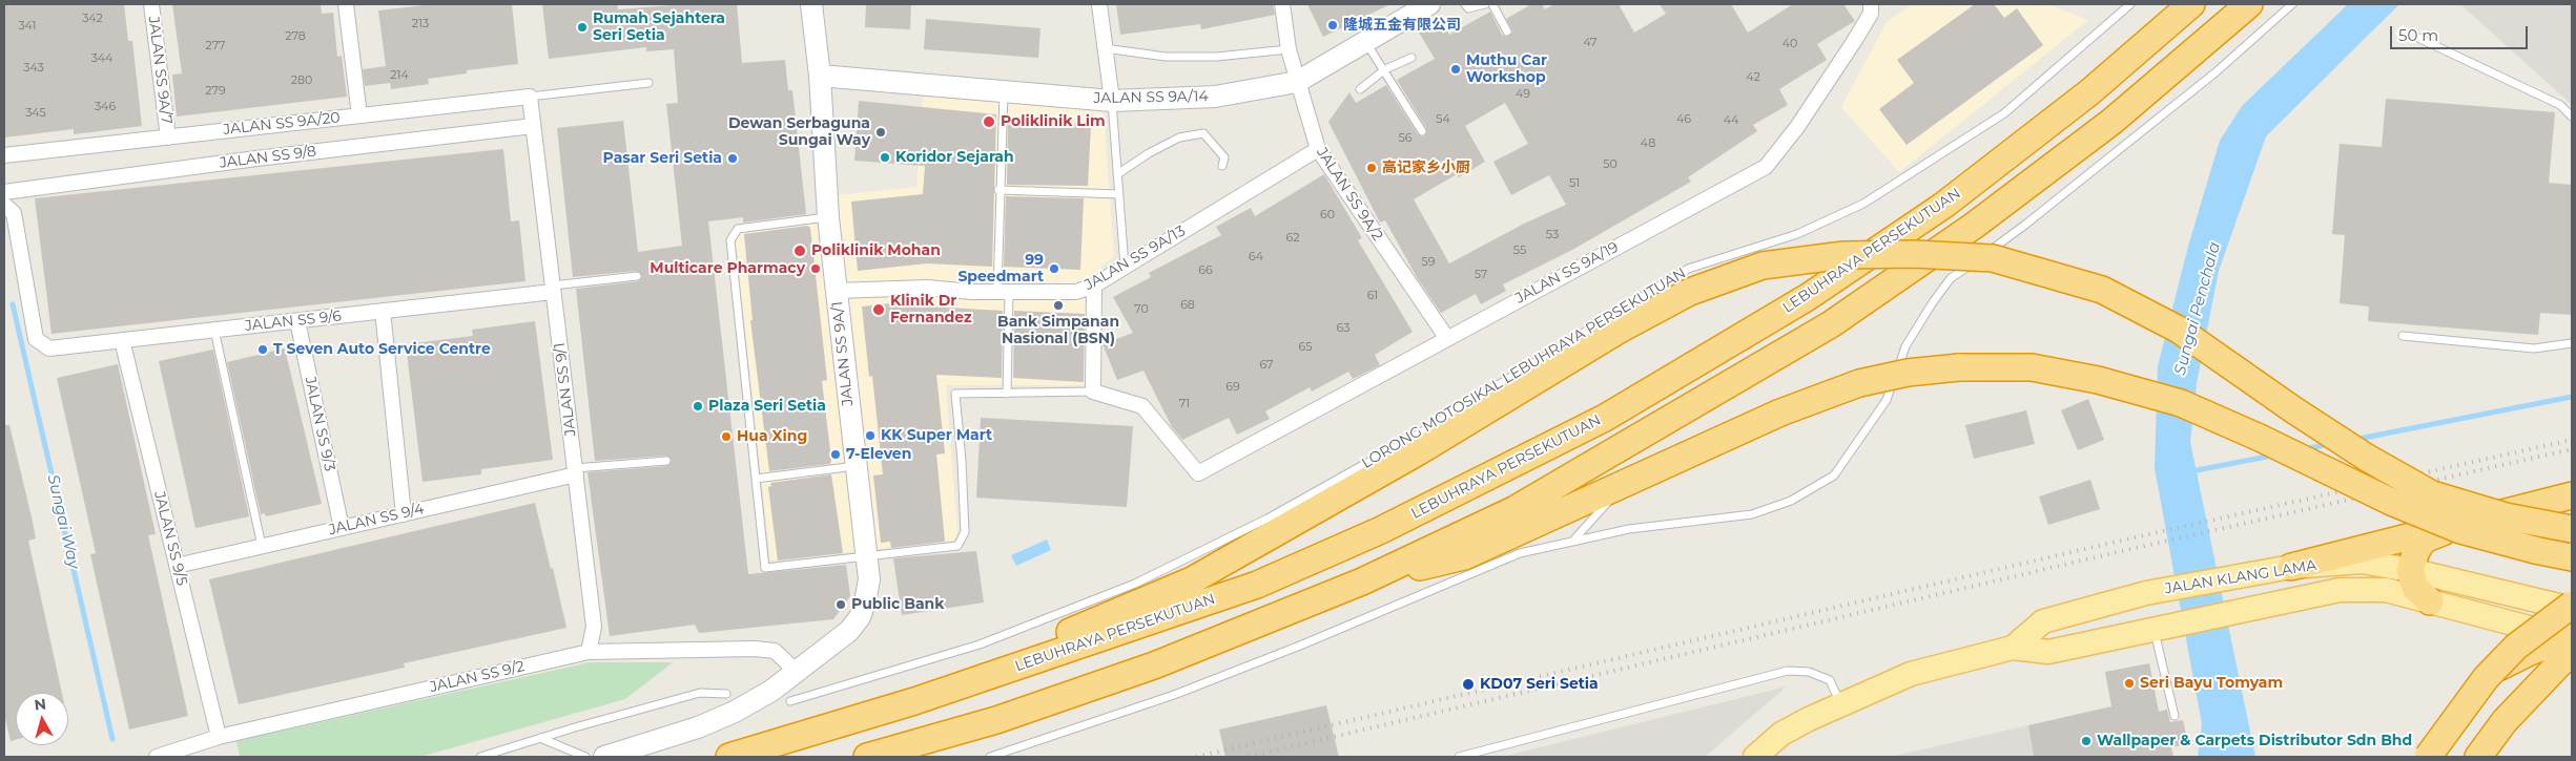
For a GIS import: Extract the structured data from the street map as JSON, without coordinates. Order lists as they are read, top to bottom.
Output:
{
  "streets": {
    "highway": ["LEBUHRAYA PERSEKUTUAN"],
    "main road": ["JALAN KLANG LAMA"],
    "street": [
      "JALAN SS 9A/7",
      "JALAN SS 9A/14",
      "JALAN SS 9A/20",
      "JALAN SS 9/8",
      "JALAN SS 9A/2",
      "JALAN SS 9A/13",
      "JALAN SS 9A/19",
      "JALAN SS 9/6",
      "JALAN SS 9A/1",
      "JALAN SS 9/1",
      "JALAN SS 9/3",
      "JALAN SS 9/4",
      "JALAN SS 9/5",
      "JALAN SS 9/2"
    ],
    "lane": ["LORONG MOTOSIKAL LEBUHRAYA PERSEKUTUAN"]
  },
  "crossings": [
    ["JALAN SS 9A/7", "JALAN SS 9A/20"],
    ["JALAN SS 9A/14", "JALAN SS 9A/2"],
    ["JALAN SS 9A/14", "JALAN SS 9A/1"],
    ["JALAN SS 9/8", "JALAN SS 9/1"],
    ["JALAN SS 9A/2", "JALAN SS 9A/13"],
    ["JALAN SS 9A/2", "JALAN SS 9A/19"],
    ["JALAN SS 9A/13", "JALAN SS 9A/1"],
    ["JALAN SS 9/6", "JALAN SS 9/1"],
    ["JALAN SS 9/6", "JALAN SS 9/3"],
    ["JALAN SS 9/6", "JALAN SS 9/5"],
    ["JALAN SS 9A/1", "JALAN SS 9/2"],
    ["JALAN SS 9/1", "JALAN SS 9/4"],
    ["JALAN SS 9/1", "JALAN SS 9/2"],
    ["JALAN SS 9/3", "JALAN SS 9/4"],
    ["JALAN SS 9/4", "JALAN SS 9/5"],
    ["JALAN SS 9/5", "JALAN SS 9/2"]
  ],
  "water": ["Sungai Penchala", "Sungai Way"],
  "places": [
    "隆城五金有限公司",
    "Rumah Sejahtera Seri Setia",
    "Muthu Car Workshop",
    "Poliklinik Lim",
    "Dewan Serbaguna Sungai Way",
    "Koridor Sejarah",
    "Pasar Seri Setia",
    "高记家乡小厨",
    "Poliklinik Mohan",
    "Multicare Pharmacy",
    "99 Speedmart",
    "Bank Simpanan Nasional (BSN)",
    "Klinik Dr Fernandez",
    "T Seven Auto Service Centre",
    "Plaza Seri Setia",
    "KK Super Mart",
    "Hua Xing",
    "7-Eleven",
    "Public Bank",
    "Seri Bayu Tomyam",
    "KD07 Seri Setia",
    "Wallpaper & Carpets Distributor Sdn Bhd"
  ],
  "house_numbers": [
    "342",
    "213",
    "341",
    "278",
    "47",
    "40",
    "277",
    "344",
    "343",
    "214",
    "42",
    "280",
    "279",
    "49",
    "346",
    "345",
    "54",
    "46",
    "44",
    "56",
    "48",
    "50",
    "51",
    "60",
    "53",
    "62",
    "55",
    "64",
    "59",
    "66",
    "57",
    "61",
    "68",
    "70",
    "63",
    "65",
    "67",
    "69",
    "71"
  ],
  "scale_bar": "50 m",
  "north": "top"
}
